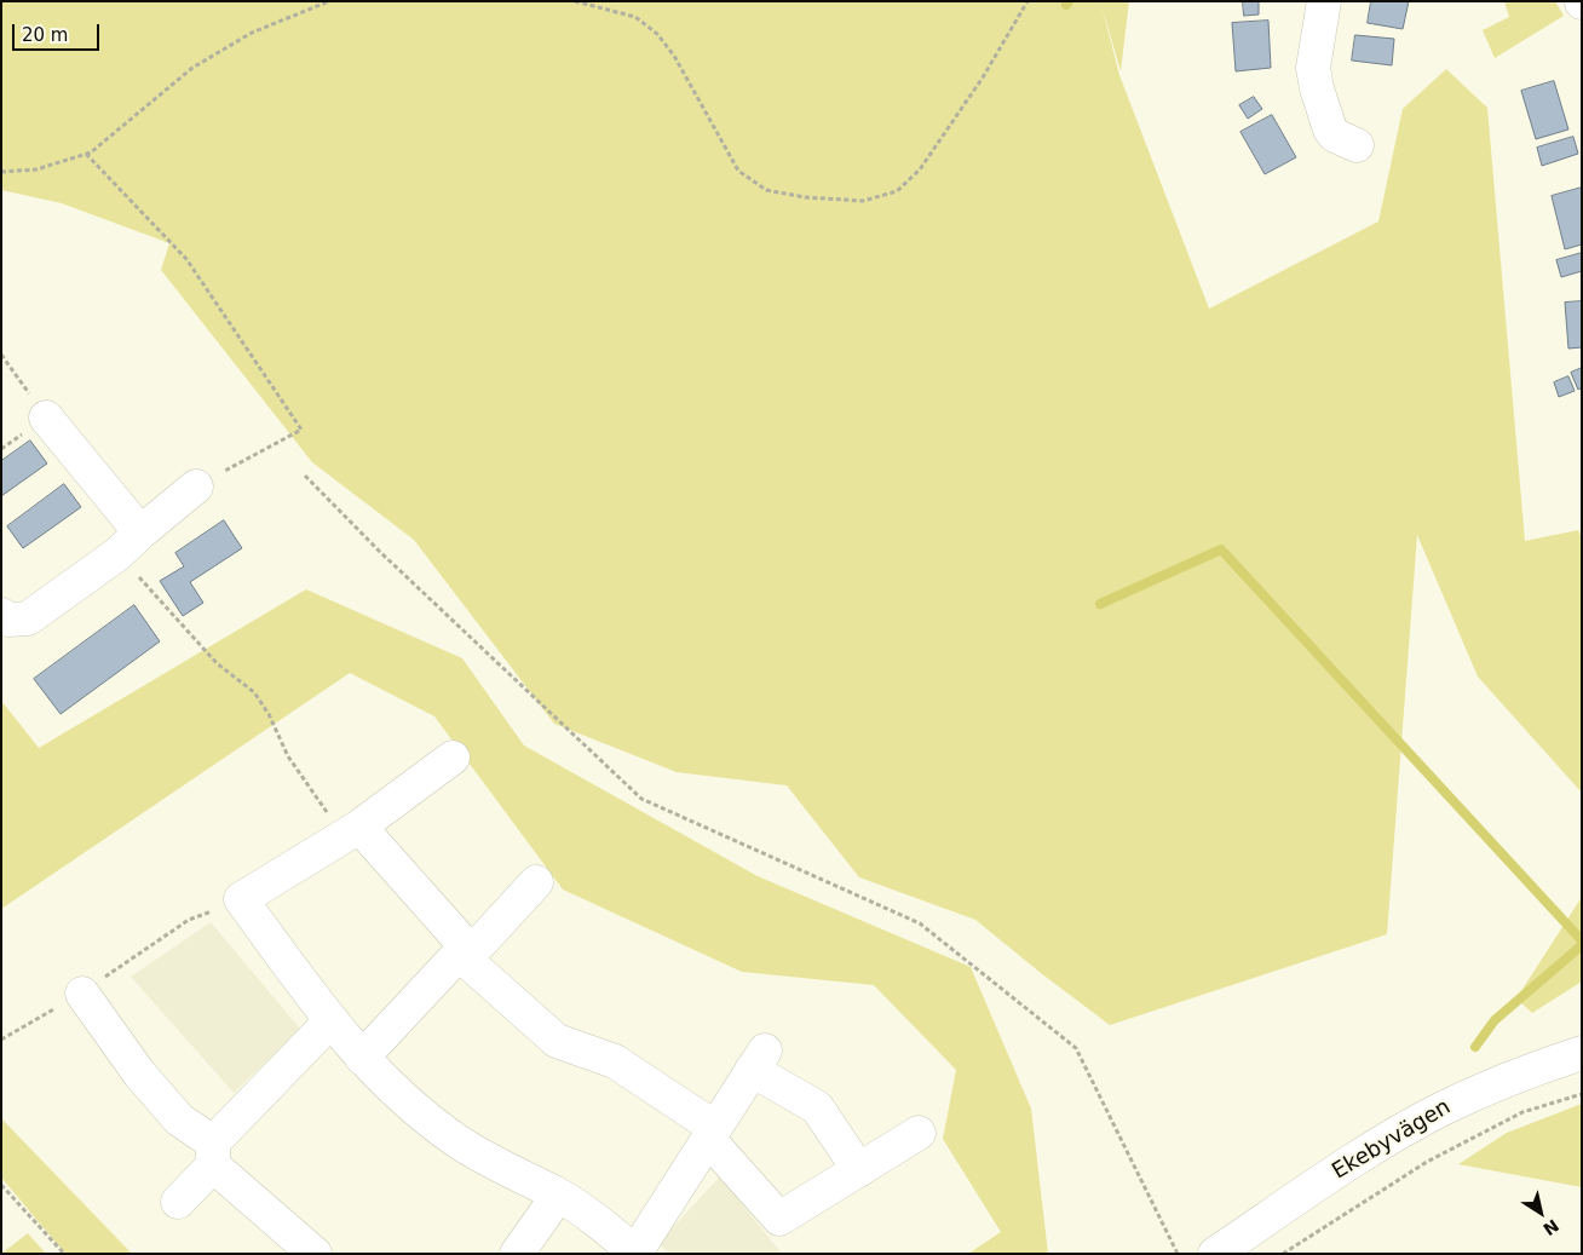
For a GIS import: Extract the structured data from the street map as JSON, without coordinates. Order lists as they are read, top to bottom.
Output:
{
  "streets": {
    "street": ["Ekebyvägen"]
  },
  "scale_bar": "20 m",
  "north": "bottom right"
}
